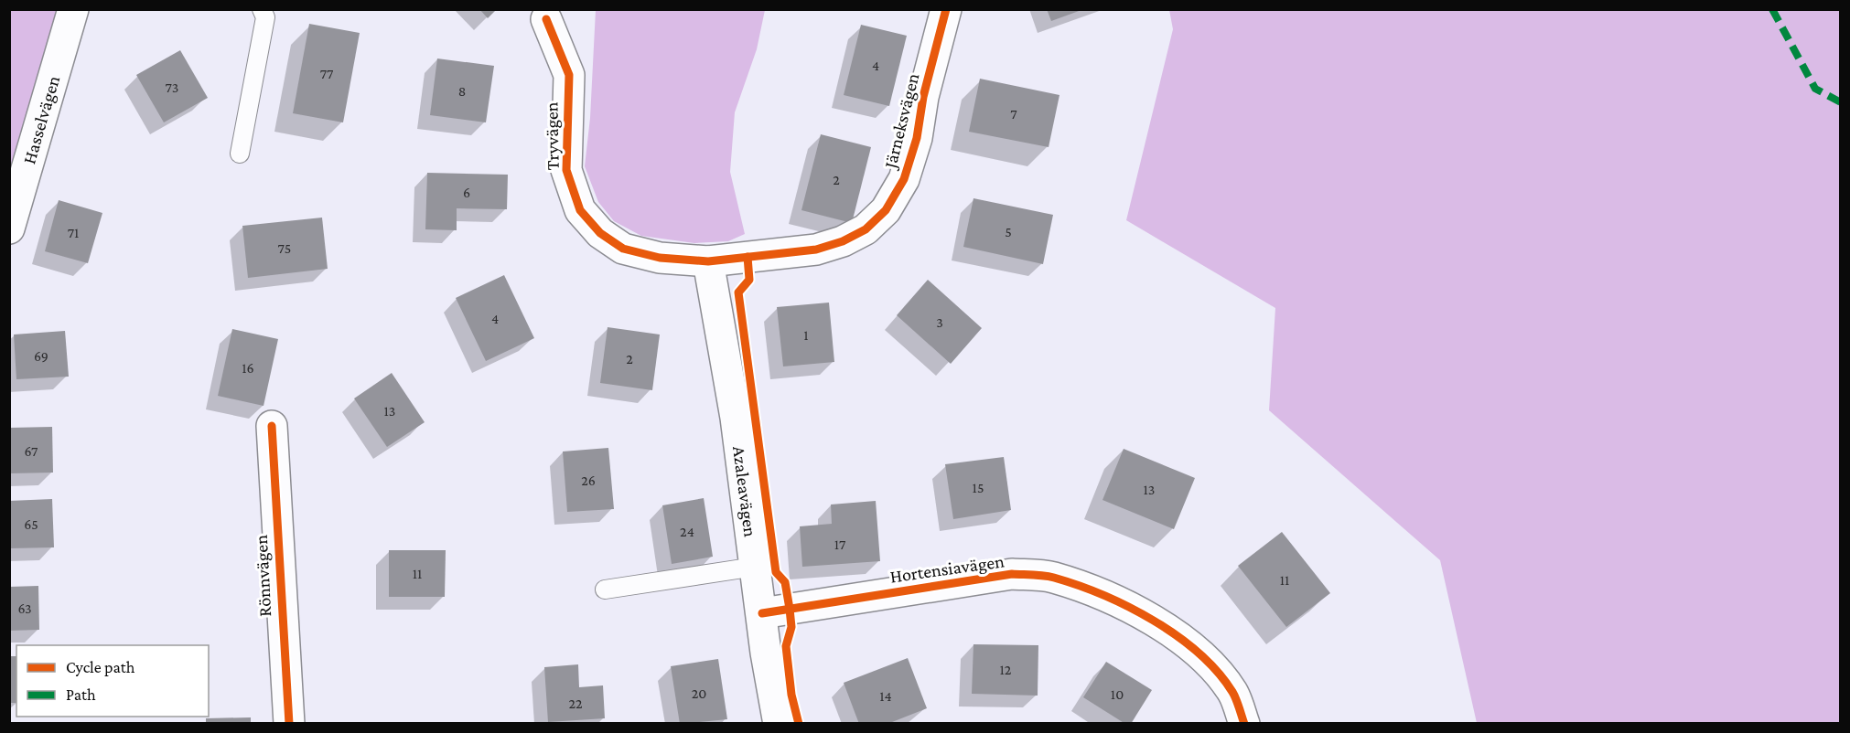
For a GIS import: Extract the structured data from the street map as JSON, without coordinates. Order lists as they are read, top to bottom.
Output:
{
  "streets": {
    "street": [
      "Hasselvägen",
      "Järneksvägen",
      "Tryvägen",
      "Azaleavägen",
      "Hortensiavägen",
      "Rönnvägen"
    ]
  },
  "crossings": [
    ["Järneksvägen", "Tryvägen"],
    ["Järneksvägen", "Azaleavägen"],
    ["Tryvägen", "Azaleavägen"],
    ["Azaleavägen", "Hortensiavägen"]
  ],
  "house_numbers": [
    "4",
    "77",
    "73",
    "8",
    "7",
    "2",
    "6",
    "5",
    "71",
    "75",
    "4",
    "3",
    "1",
    "69",
    "2",
    "16",
    "13",
    "67",
    "26",
    "15",
    "13",
    "65",
    "24",
    "17",
    "11",
    "11",
    "63",
    "12",
    "20",
    "10",
    "14",
    "22"
  ],
  "legend": ["Cycle path", "Path"]
}
